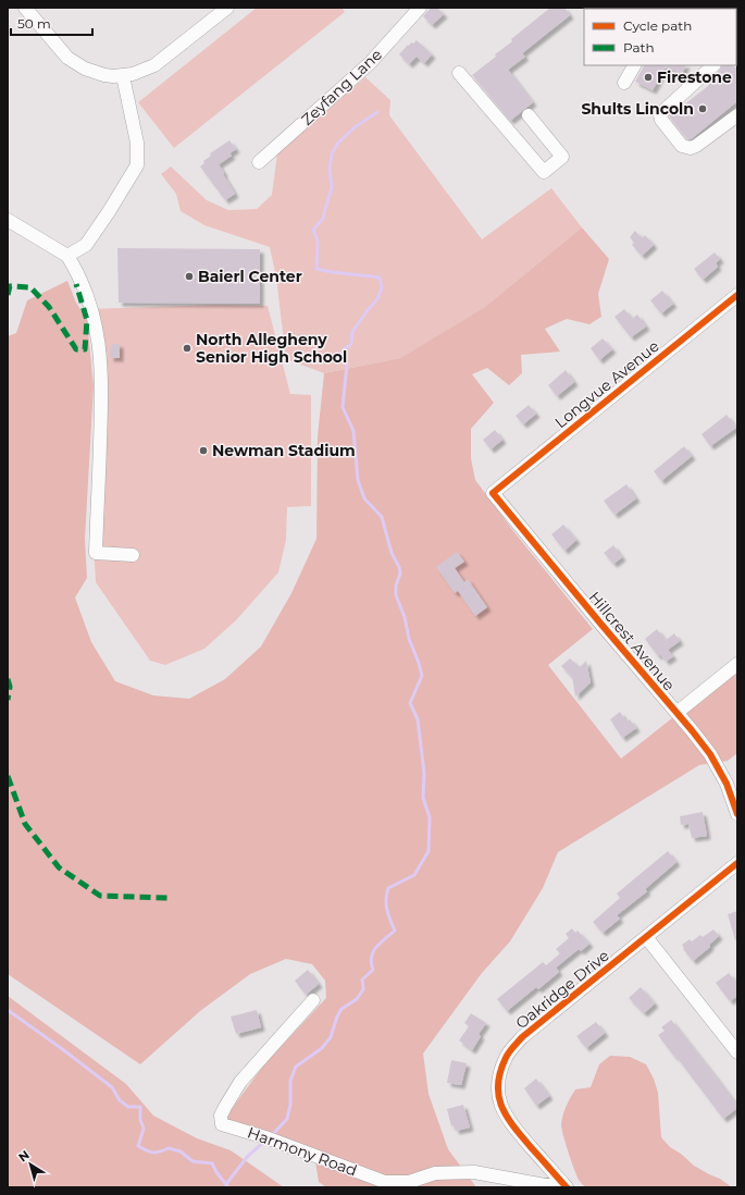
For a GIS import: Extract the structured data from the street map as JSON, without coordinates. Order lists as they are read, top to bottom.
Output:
{
  "streets": {
    "street": [
      "Zeyfang Lane",
      "Longvue Avenue",
      "Hillcrest Avenue",
      "Oakridge Drive",
      "Harmony Road"
    ]
  },
  "crossings": [
    ["Longvue Avenue", "Hillcrest Avenue"],
    ["Oakridge Drive", "Harmony Road"]
  ],
  "places": [
    "Firestone",
    "Shults Lincoln",
    "Baierl Center",
    "North Allegheny Senior High School",
    "Newman Stadium"
  ],
  "legend": ["Cycle path", "Path"],
  "scale_bar": "50 m",
  "north": "top left"
}
